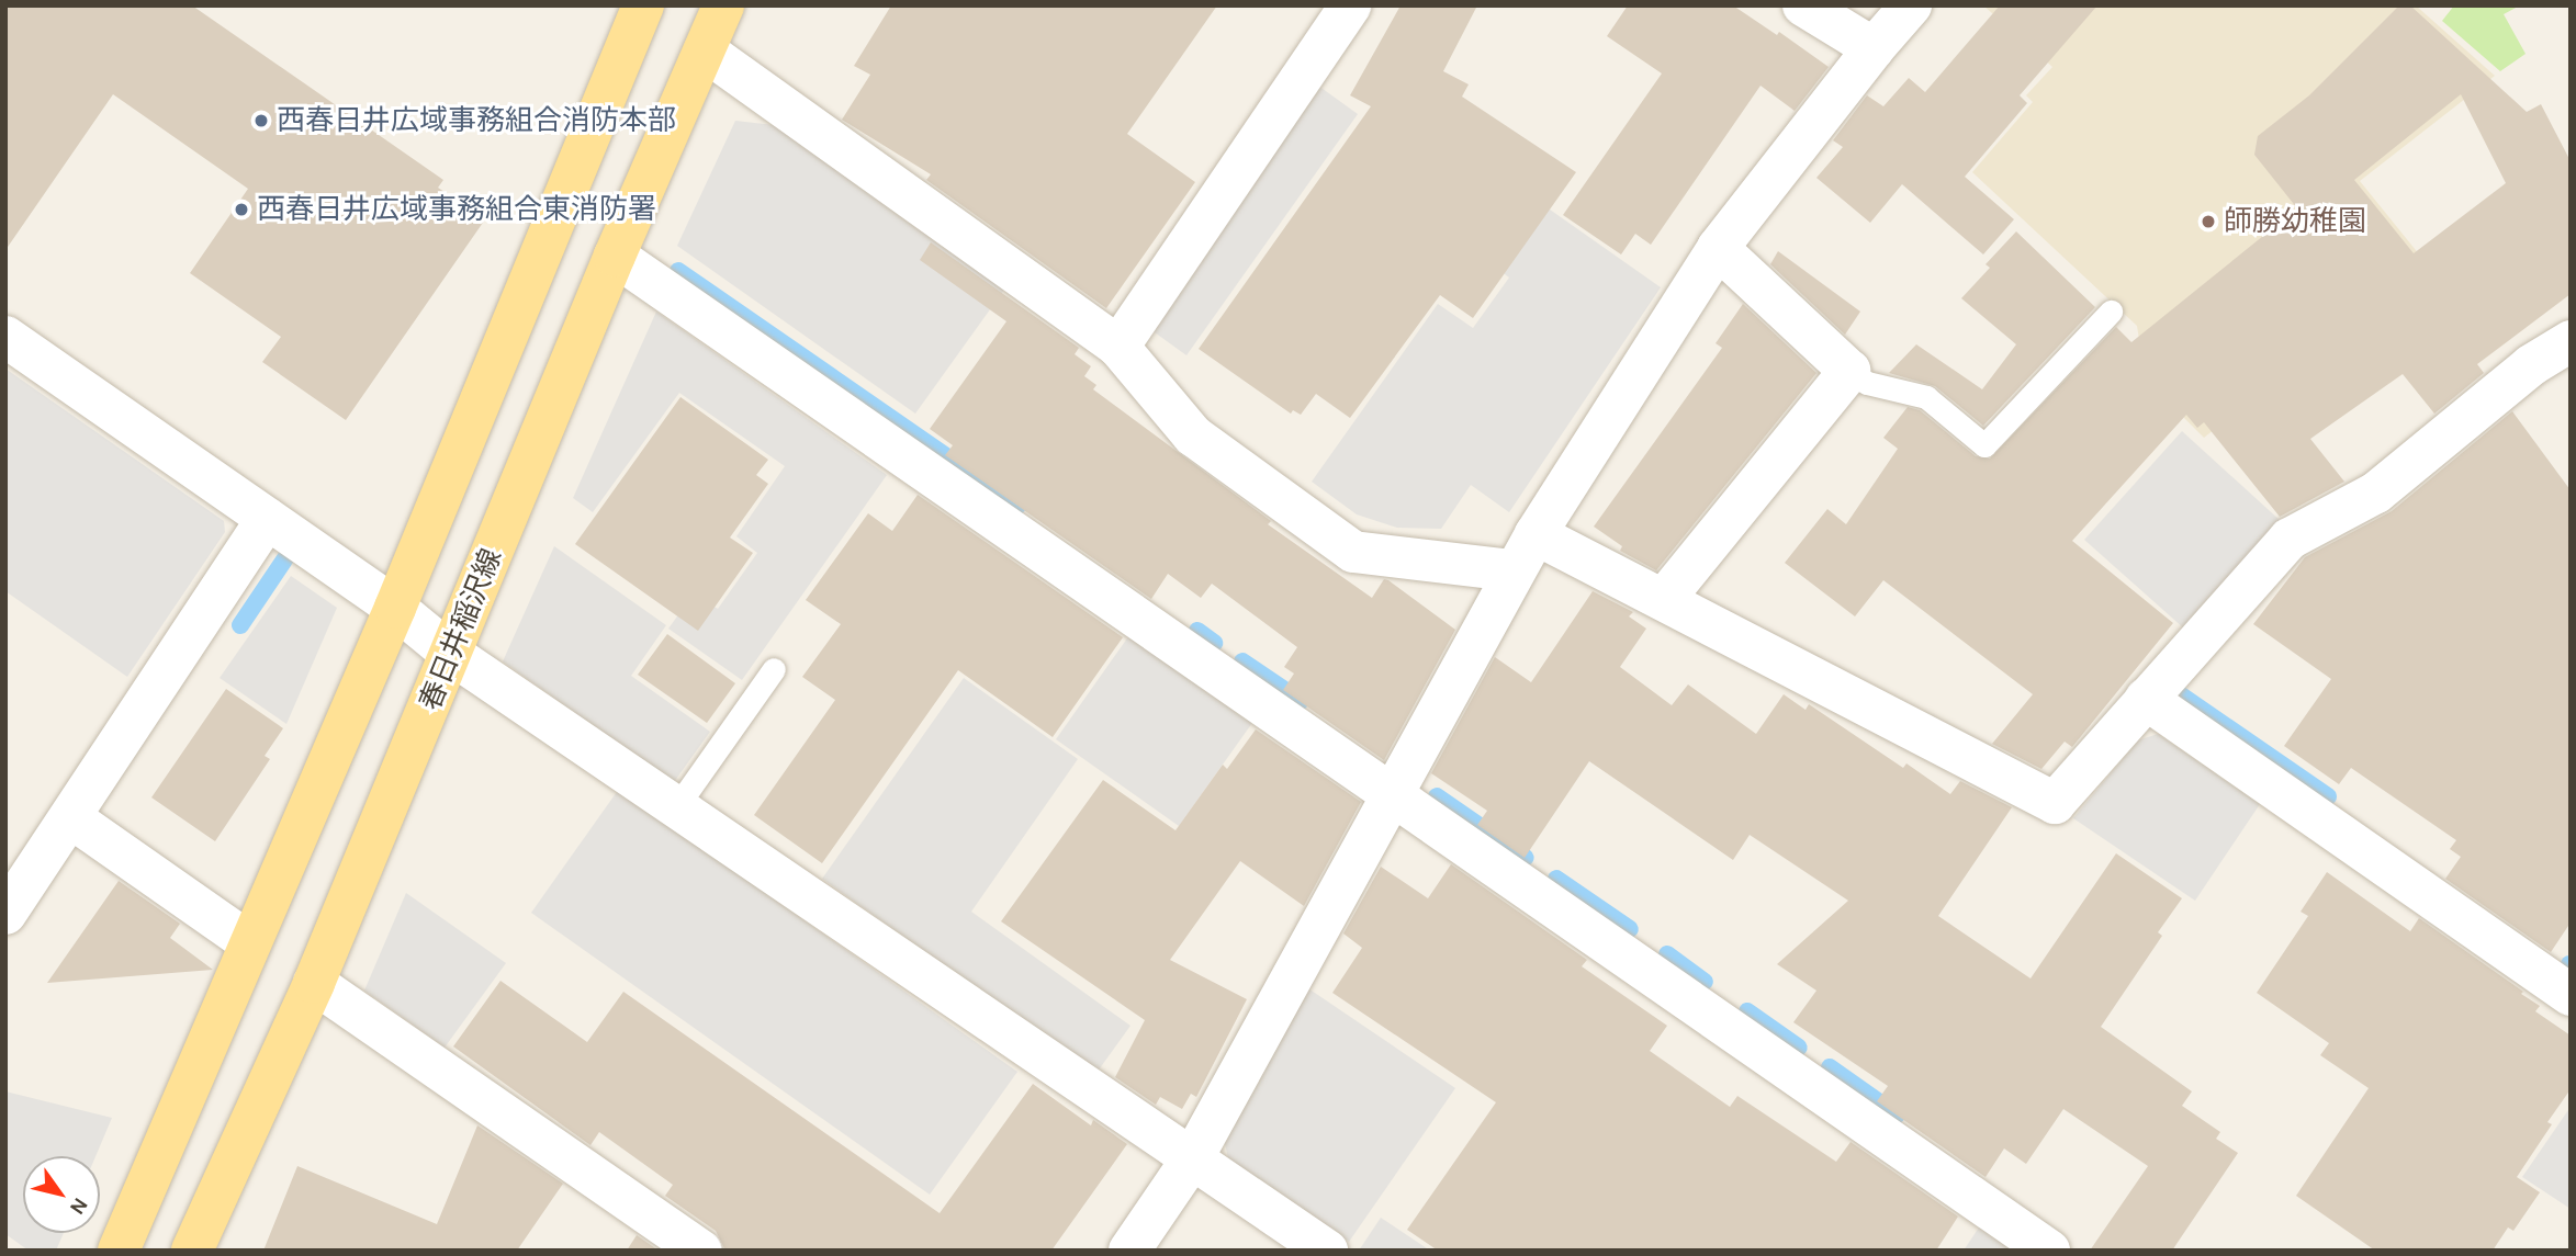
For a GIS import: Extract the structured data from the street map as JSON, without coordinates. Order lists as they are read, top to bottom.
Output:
{
  "streets": {
    "main road": ["春日井稲沢線"]
  },
  "places": ["西春日井広域事務組合消防本部", "西春日井広域事務組合東消防署", "師勝幼稚園"],
  "north": "bottom right"
}
